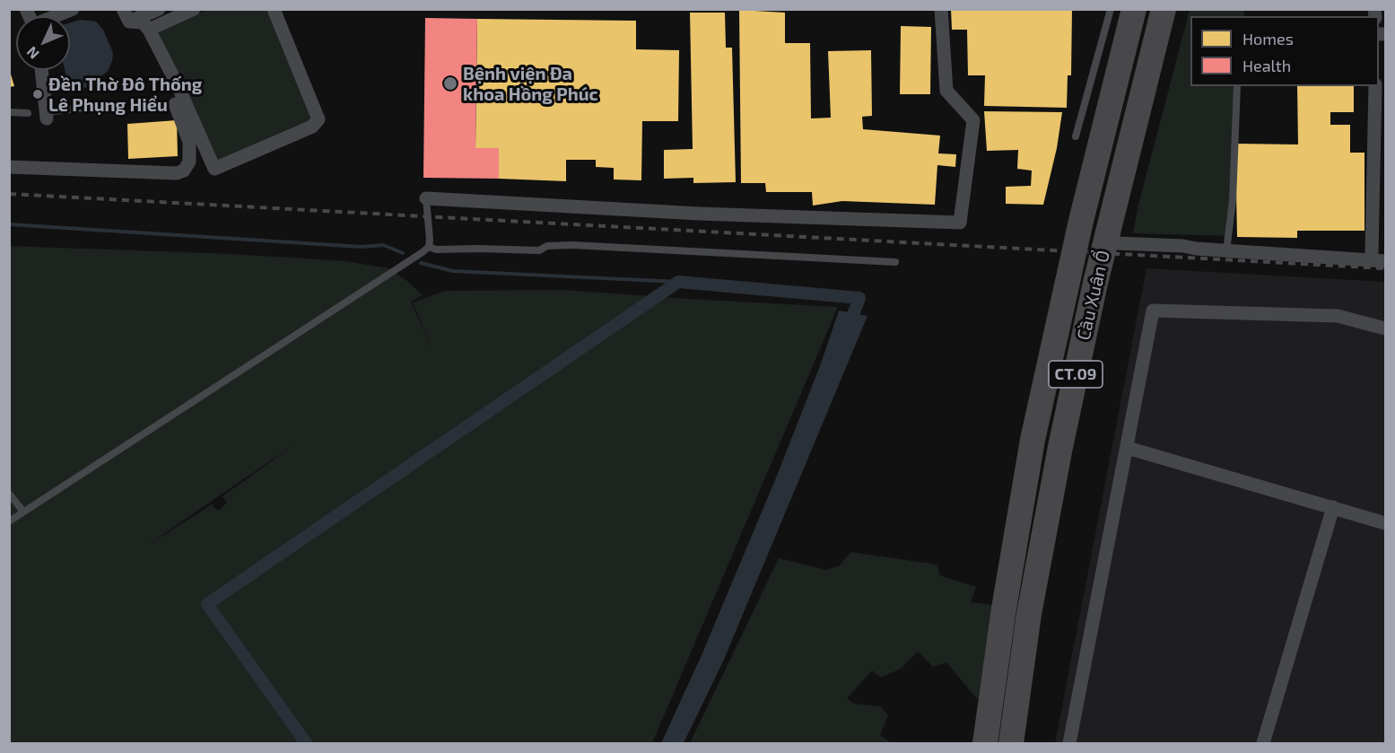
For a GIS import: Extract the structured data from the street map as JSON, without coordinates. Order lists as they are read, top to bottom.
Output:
{
  "streets": {
    "highway": ["Cầu Xuân Ổ", "CT.09"]
  },
  "places": ["Bệnh viện Đa khoa Hồng Phúc", "Đền Thờ Đô Thống Lê Phụng Hiểu"],
  "legend": ["Homes", "Health"],
  "north": "bottom left"
}
